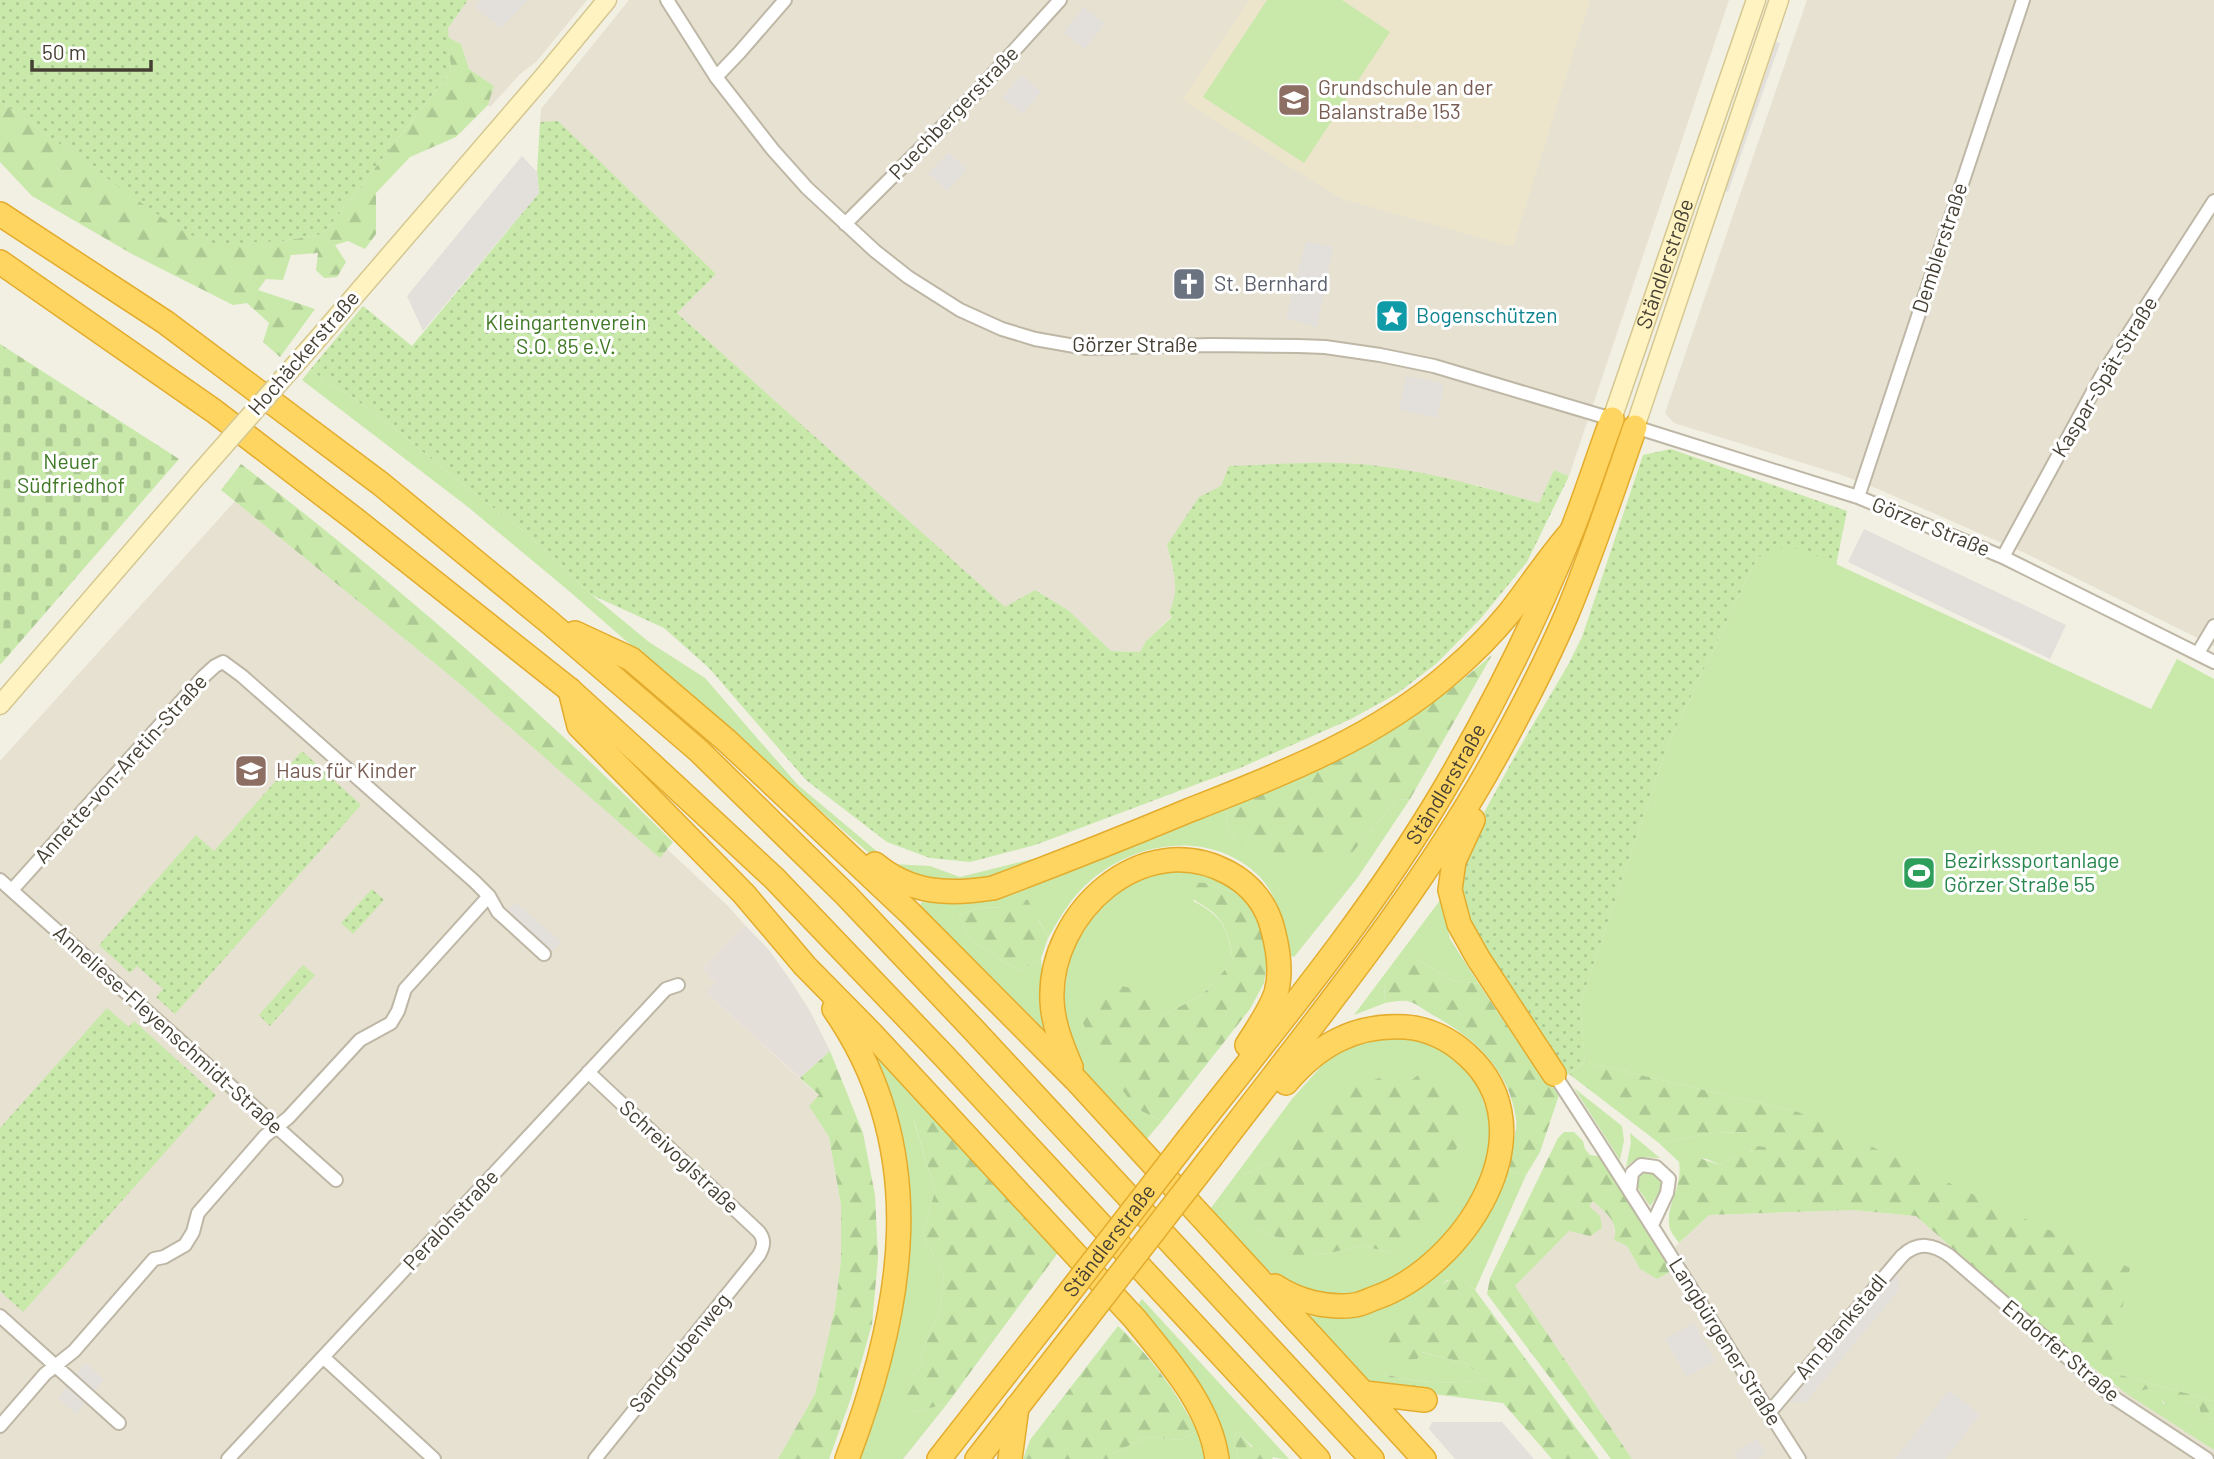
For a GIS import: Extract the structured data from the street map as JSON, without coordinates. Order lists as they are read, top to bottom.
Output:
{
  "streets": {
    "highway": ["Ständlerstraße"],
    "street": [
      "Puechbergerstraße",
      "Demblerstraße",
      "Görzer Straße",
      "Hochäckerstraße",
      "Kaspar-Spät-Straße",
      "Annette-von-Aretin-Straße",
      "Anneliese-Fleyenschmidt-Straße",
      "Schreivoglstraße",
      "Peralohstraße",
      "Am Blankstadl",
      "Langbürgener Straße",
      "Endorfer Straße",
      "Sandgrubenweg"
    ]
  },
  "crossings": [
    ["Puechbergerstraße", "Görzer Straße"],
    ["Demblerstraße", "Görzer Straße"],
    ["Ständlerstraße", "Görzer Straße"],
    ["Görzer Straße", "Kaspar-Spät-Straße"],
    ["Annette-von-Aretin-Straße", "Anneliese-Fleyenschmidt-Straße"],
    ["Schreivoglstraße", "Peralohstraße"],
    ["Schreivoglstraße", "Sandgrubenweg"],
    ["Am Blankstadl", "Langbürgener Straße"],
    ["Am Blankstadl", "Endorfer Straße"]
  ],
  "parks": ["Kleingartenverein S.O. 85 e.V.", "Neuer Südfriedhof"],
  "places": {
    "school or university": ["Grundschule an der Balanstraße 153", "Haus für Kinder"],
    "church": ["St. Bernhard"],
    "place": ["Bogenschützen"],
    "sports": ["Bezirkssportanlage Görzer Straße 55"]
  },
  "scale_bar": "50 m"
}
